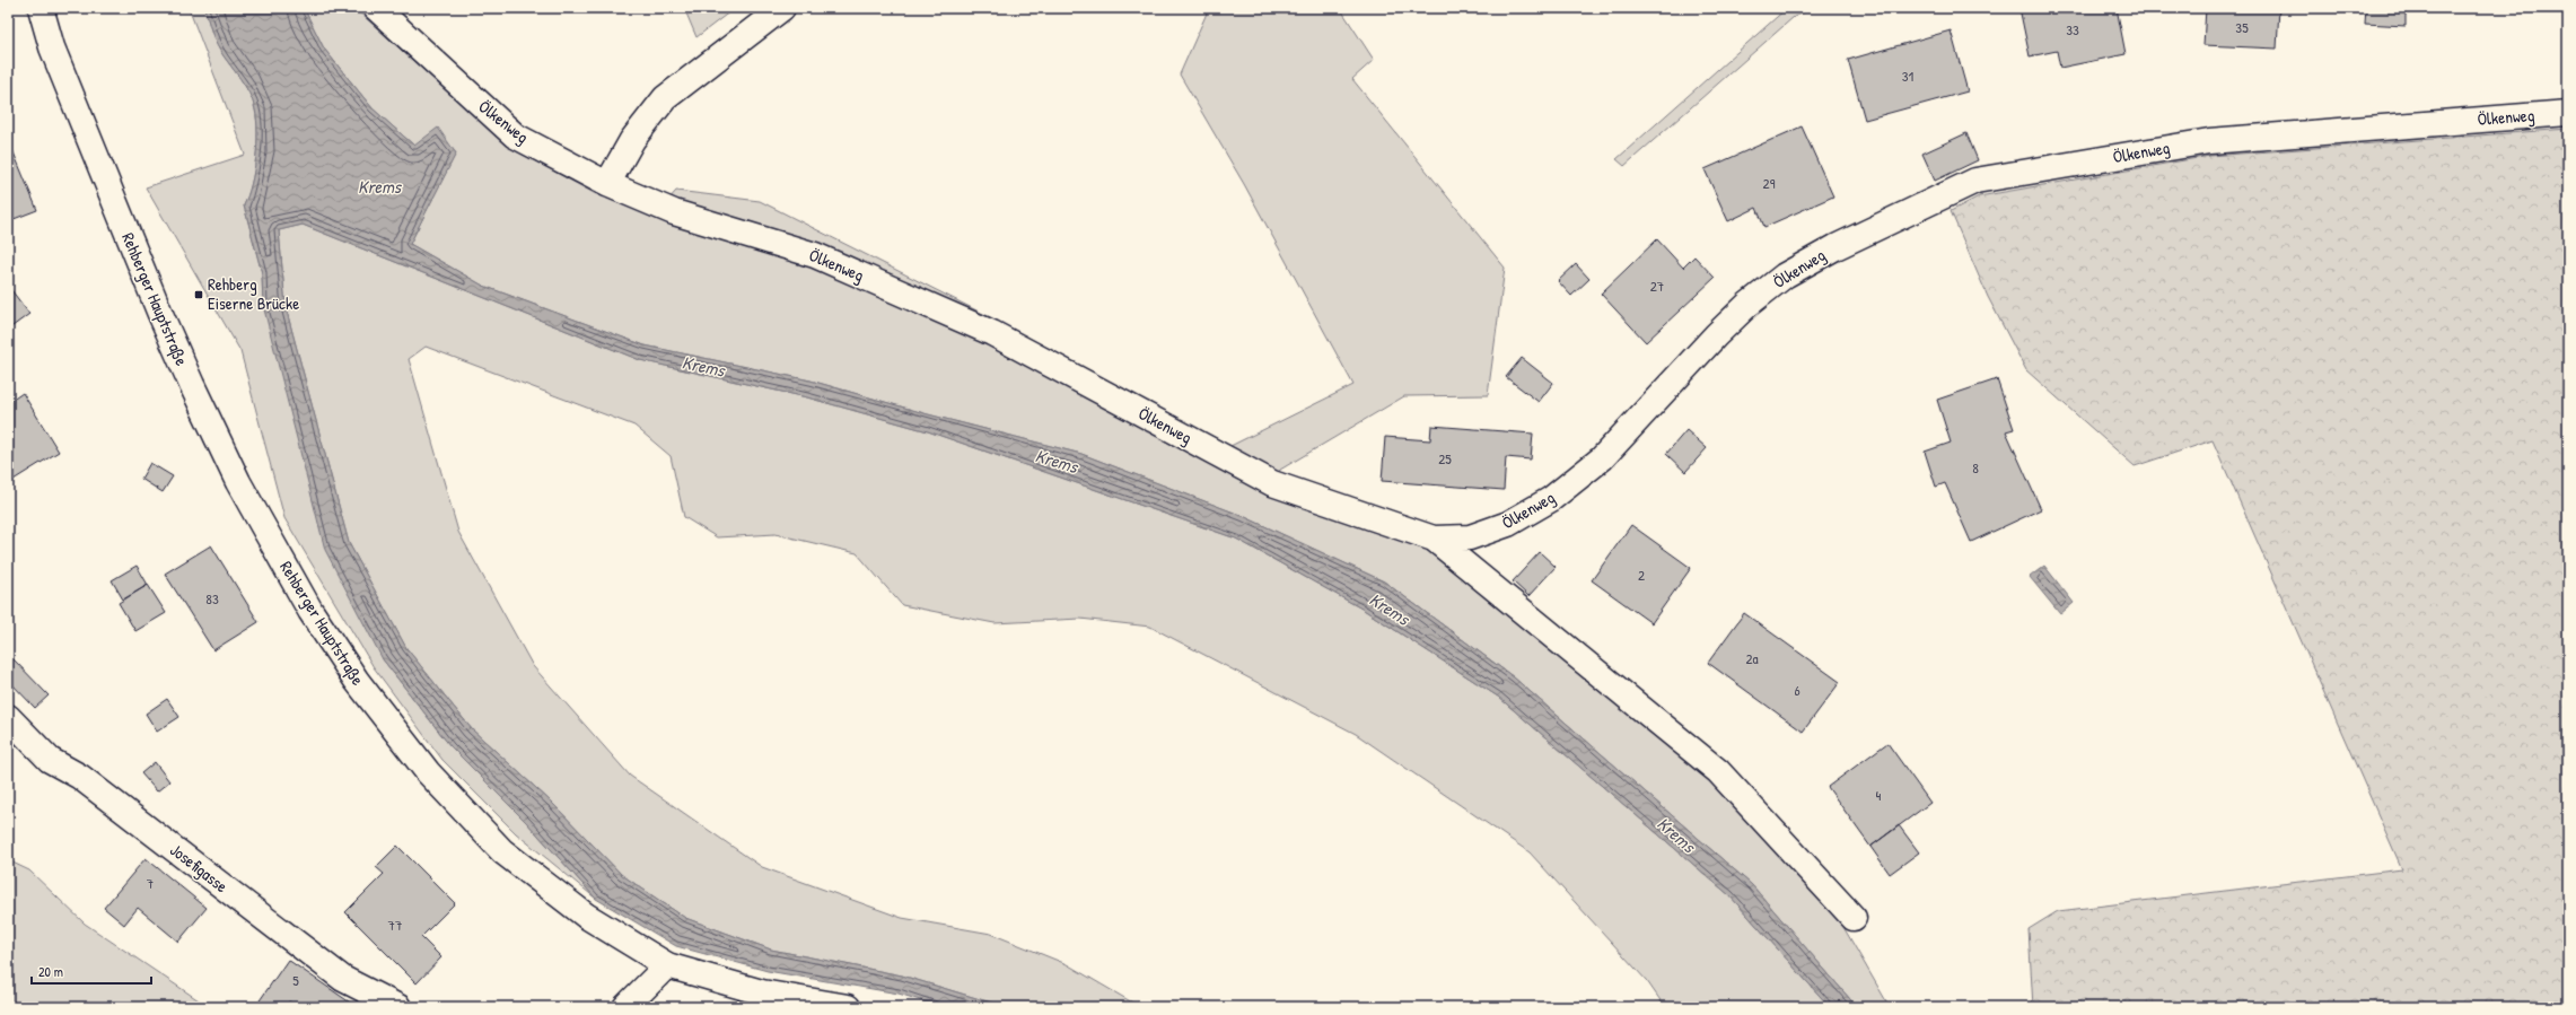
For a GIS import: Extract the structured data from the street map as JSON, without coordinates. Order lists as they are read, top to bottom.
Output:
{
  "streets": {
    "street": ["Ölkenweg", "Rehberger Hauptstraße", "Josefigasse"]
  },
  "water": ["Krems"],
  "places": {
    "transit": ["Rehberg Eiserne Brücke"]
  },
  "house_numbers": [
    "35",
    "33",
    "31",
    "29",
    "27",
    "25",
    "8",
    "2",
    "83",
    "2a",
    "6",
    "4",
    "7",
    "77",
    "5"
  ],
  "scale_bar": "20 m"
}
